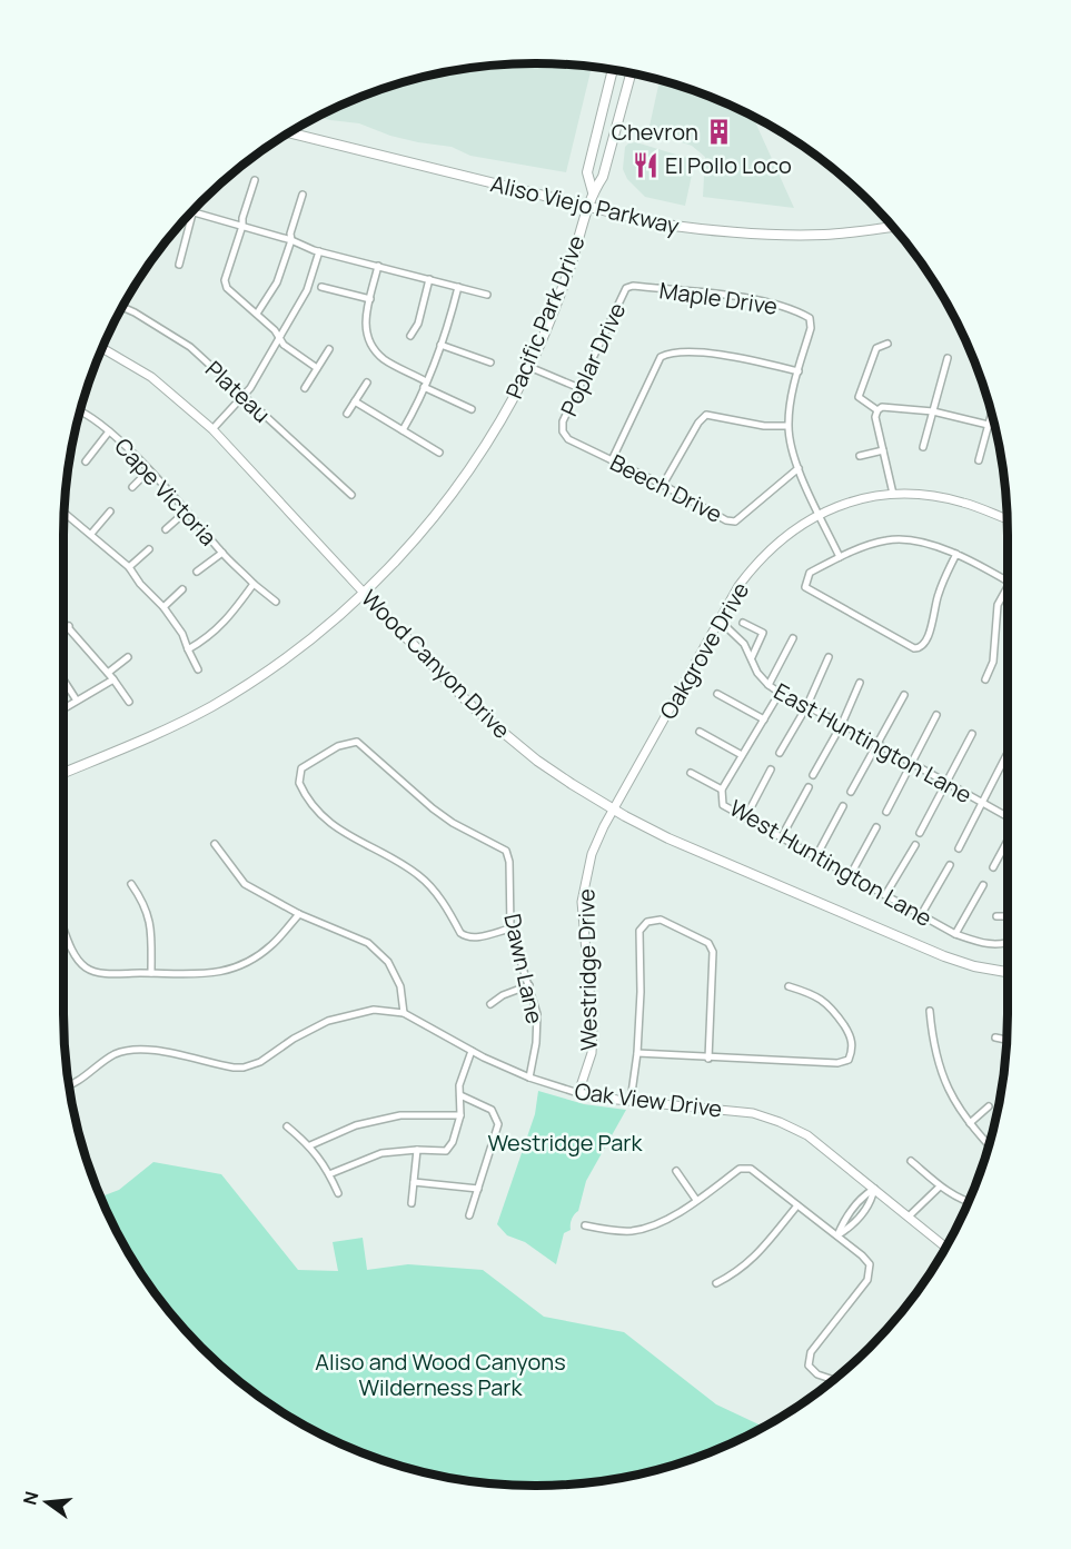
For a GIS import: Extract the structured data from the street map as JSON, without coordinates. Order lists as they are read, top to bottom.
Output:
{
  "streets": {
    "main road": ["Aliso Viejo Parkway", "Pacific Park Drive", "Wood Canyon Drive"],
    "street": [
      "Maple Drive",
      "Poplar Drive",
      "Plateau",
      "Beech Drive",
      "Cape Victoria",
      "Oakgrove Drive",
      "East Huntington Lane",
      "West Huntington Lane",
      "Dawn Lane",
      "Westridge Drive",
      "Oak View Drive"
    ]
  },
  "crossings": [
    ["Aliso Viejo Parkway", "Pacific Park Drive"],
    ["Maple Drive", "Poplar Drive"],
    ["Pacific Park Drive", "Wood Canyon Drive"],
    ["Poplar Drive", "Beech Drive"],
    ["Oakgrove Drive", "Wood Canyon Drive"],
    ["Oakgrove Drive", "East Huntington Lane"],
    ["Oakgrove Drive", "Westridge Drive"],
    ["Wood Canyon Drive", "Westridge Drive"],
    ["East Huntington Lane", "West Huntington Lane"],
    ["Dawn Lane", "Oak View Drive"],
    ["Westridge Drive", "Oak View Drive"]
  ],
  "parks": ["Westridge Park", "Aliso and Wood Canyons Wilderness Park"],
  "places": {
    "building": ["Chevron"],
    "restaurant": ["El Pollo Loco"]
  },
  "north": "left"
}
